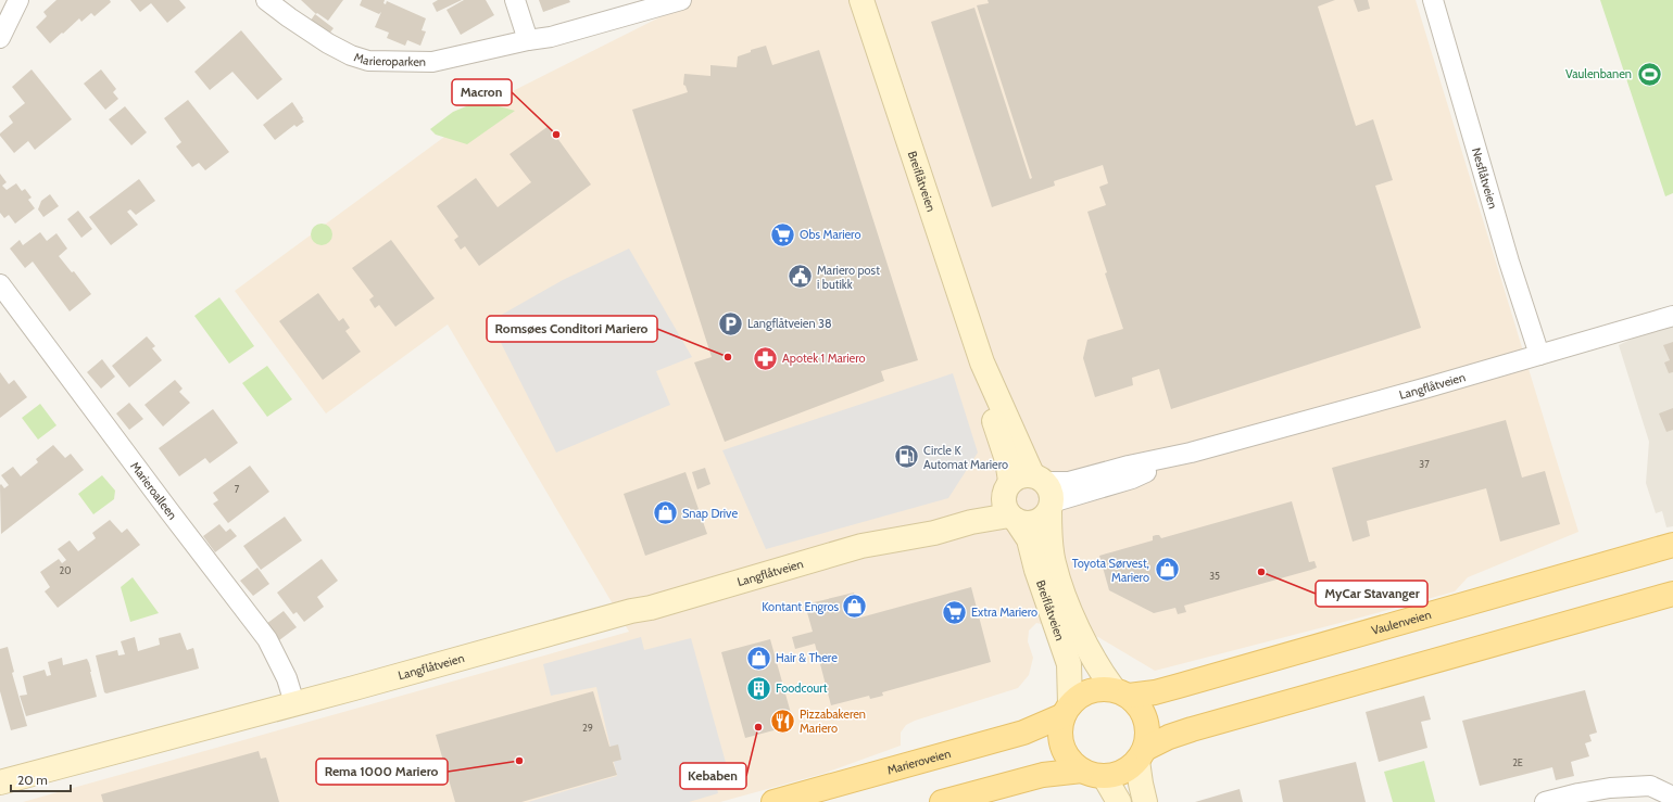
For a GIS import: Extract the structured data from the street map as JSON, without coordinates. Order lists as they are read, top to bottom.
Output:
{
  "streets": {
    "main road": ["Vaulenveien", "Marieroveien"],
    "street": [
      "Marieroparken",
      "Nesflåtveien",
      "Breiflåtveien",
      "Langflåtveien",
      "Marieroalleen"
    ]
  },
  "crossings": [
    ["Nesflåtveien", "Langflåtveien"],
    ["Breiflåtveien", "Langflåtveien"],
    ["Breiflåtveien", "Vaulenveien"],
    ["Breiflåtveien", "Marieroveien"],
    ["Langflåtveien", "Marieroalleen"],
    ["Vaulenveien", "Marieroveien"]
  ],
  "places": {
    "sports": ["Vaulenbanen"],
    "other": [
      "Macron",
      "Romsøes Conditori Mariero",
      "MyCar Stavanger",
      "Kebaben",
      "Rema 1000 Mariero"
    ],
    "supermarket": ["Obs Mariero", "Extra Mariero"],
    "public building": ["Mariero post i butikk"],
    "parking": ["Langflåtveien 38"],
    "pharmacy": ["Apotek 1 Mariero"],
    "fuel station": ["Circle K Automat Mariero"],
    "shop": [
      "Snap Drive",
      "Toyota Sørvest, Mariero",
      "Kontant Engros",
      "Hair & There"
    ],
    "building": ["Foodcourt"],
    "restaurant": ["Pizzabakeren Mariero"]
  },
  "house_numbers": [
    "37",
    "7",
    "20",
    "35",
    "29",
    "2E"
  ],
  "scale_bar": "20 m"
}
